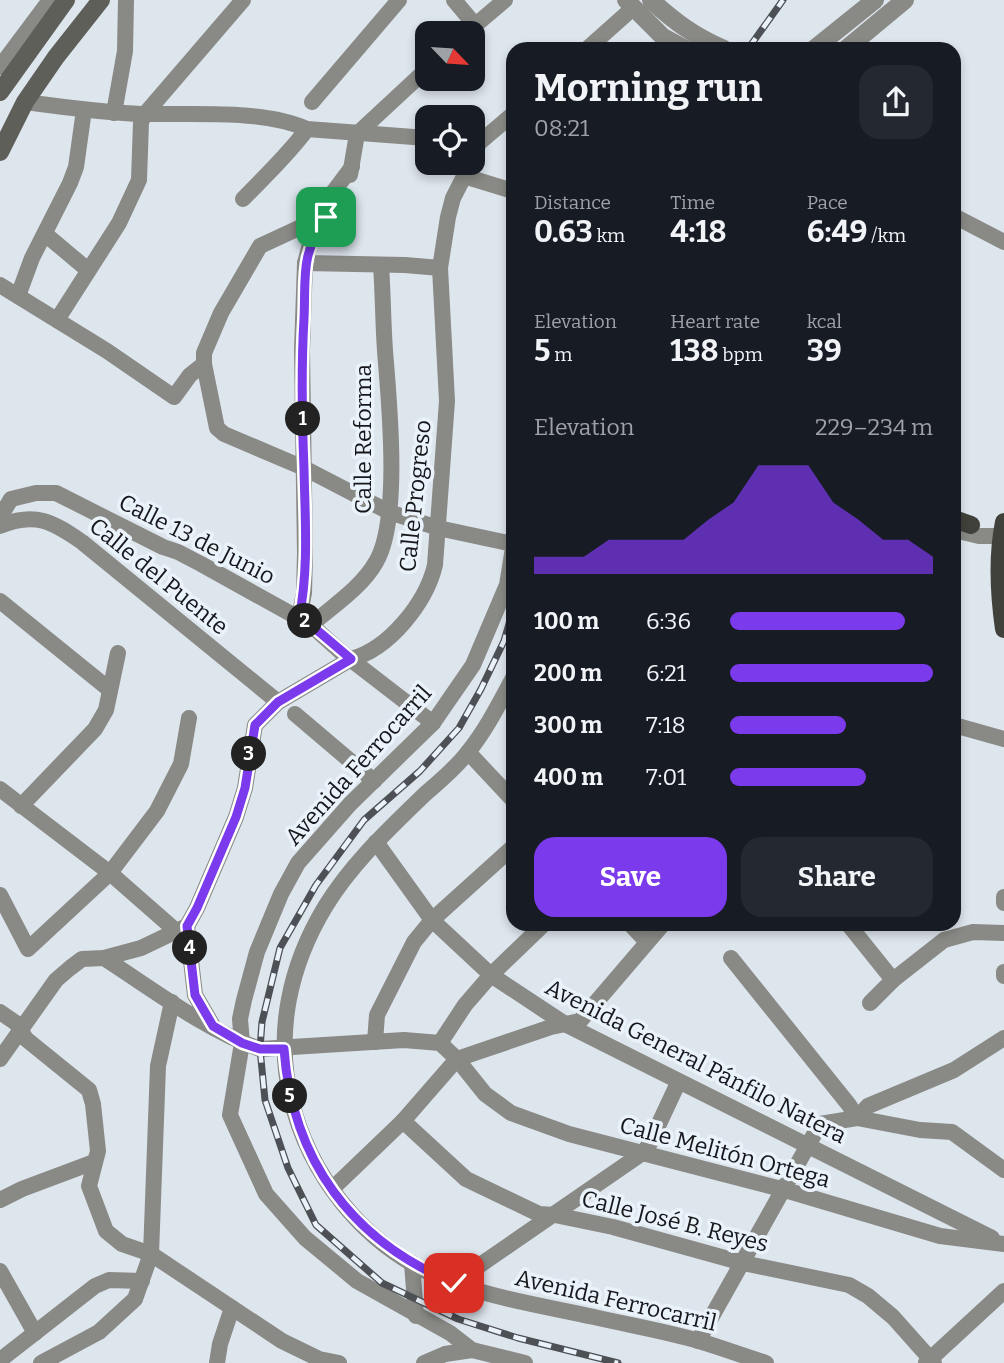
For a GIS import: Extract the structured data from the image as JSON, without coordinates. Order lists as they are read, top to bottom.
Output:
{
  "streets": {
    "street": [
      "Calle Reforma",
      "Calle Progreso",
      "Calle 13 de Junio",
      "Calle del Puente",
      "Avenida Ferrocarril",
      "Avenida General Pánfilo Natera",
      "Calle Melitón Ortega",
      "Calle José B. Reyes"
    ]
  },
  "crossings": [
    ["Calle Reforma", "Calle 13 de Junio"],
    ["Calle Progreso", "Calle 13 de Junio"],
    ["Calle Progreso", "Calle del Puente"],
    ["Calle 13 de Junio", "Avenida Ferrocarril"],
    ["Avenida Ferrocarril", "Avenida General Pánfilo Natera"],
    ["Avenida General Pánfilo Natera", "Calle Melitón Ortega"]
  ],
  "north": "bottom right",
  "page": {
    "heading": ["Morning run", "08:21"],
    "stats": [
      ["Distance", "0.63 km"],
      ["Time", "4:18"],
      ["Pace", "6:49 /km"],
      ["Elevation", "5 m"],
      ["Heart rate", "138 bpm"],
      ["kcal", "39"]
    ],
    "chart": ["Elevation", "229–234 m"],
    "pins": [
      "1",
      "2",
      "3",
      "4",
      "5"
    ],
    "list": [
      {
        "name": "100 m",
        "note": "6:36"
      },
      {
        "name": "200 m",
        "note": "6:21"
      },
      {
        "name": "300 m",
        "note": "7:18"
      },
      {
        "name": "400 m",
        "note": "7:01"
      }
    ],
    "buttons": ["Save", "Share"]
  }
}
